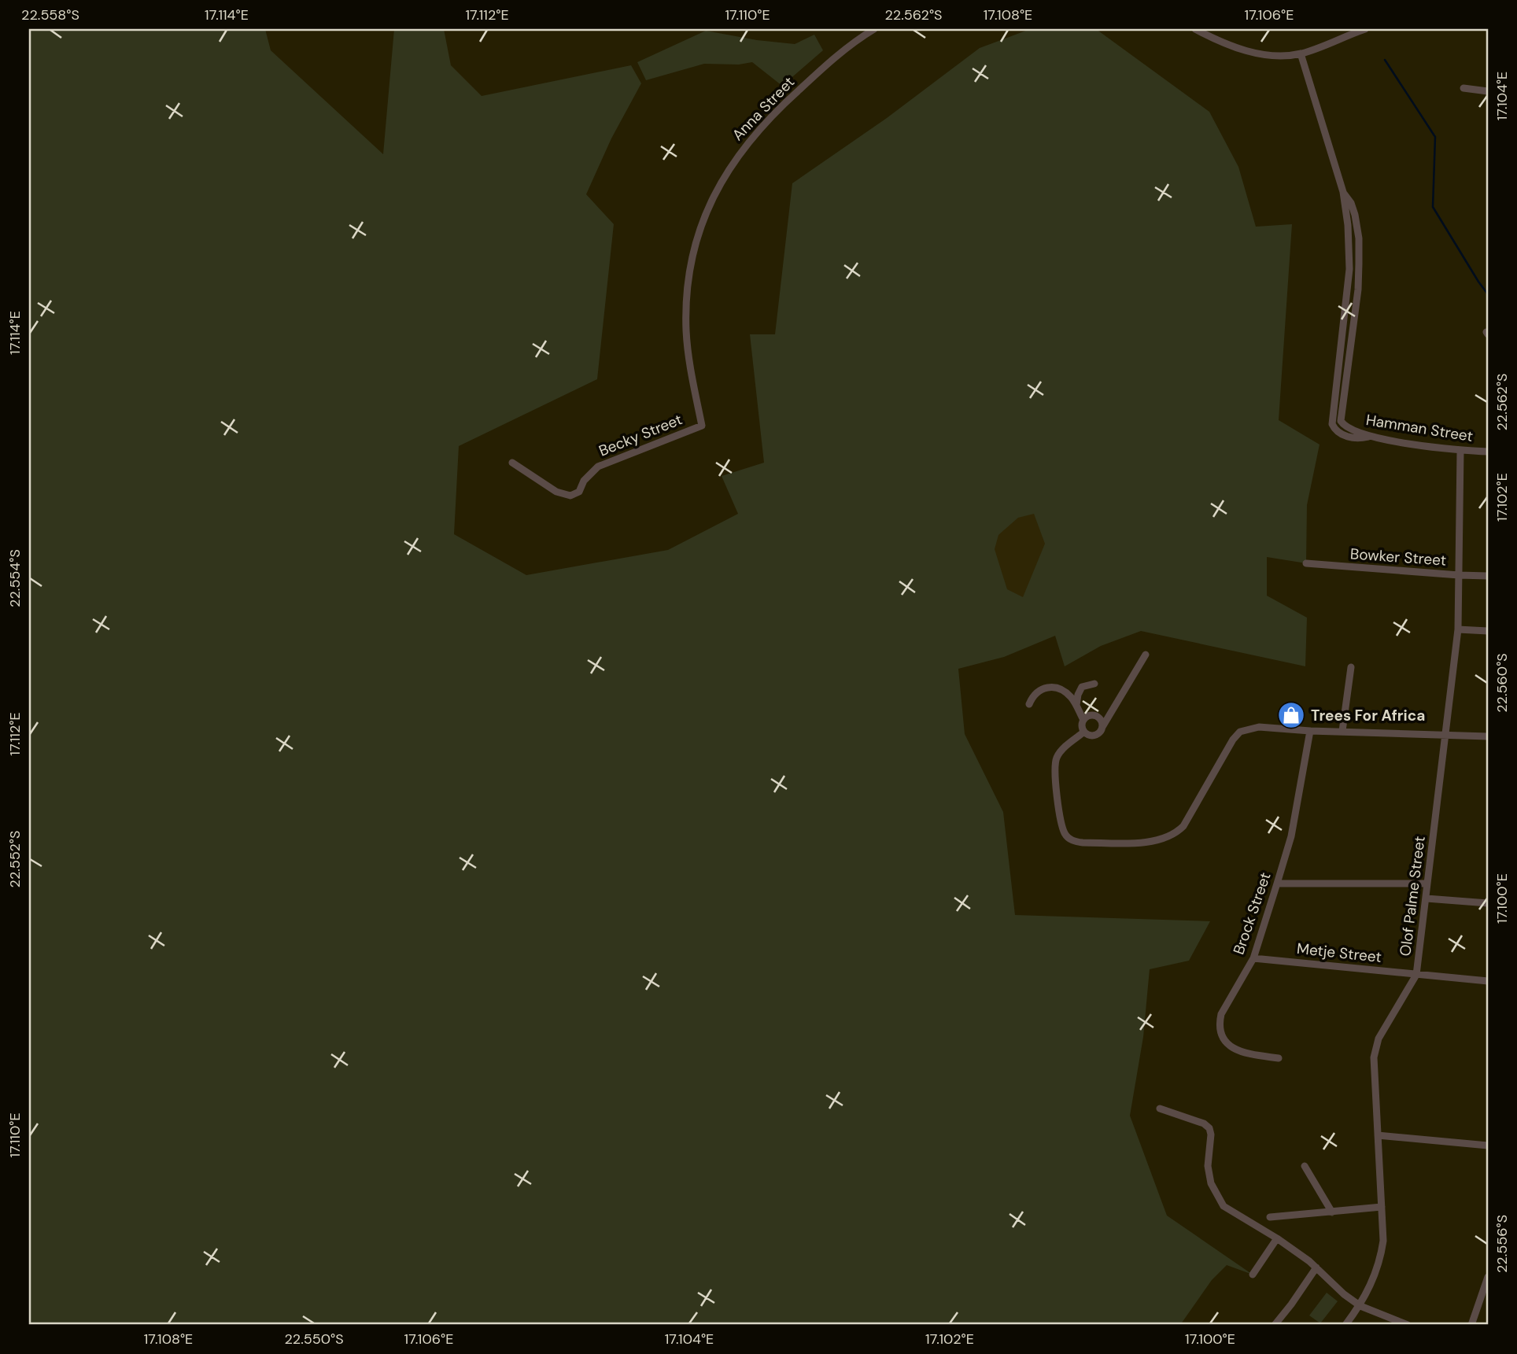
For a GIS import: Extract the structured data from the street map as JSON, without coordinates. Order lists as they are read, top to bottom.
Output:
{
  "streets": {
    "street": [
      "Anna Street",
      "Hamman Street",
      "Becky Street",
      "Bowker Street",
      "Olof Palme Street",
      "Brock Street",
      "Metje Street"
    ]
  },
  "crossings": [
    ["Anna Street", "Becky Street"],
    ["Hamman Street", "Olof Palme Street"],
    ["Bowker Street", "Olof Palme Street"],
    ["Olof Palme Street", "Metje Street"],
    ["Brock Street", "Metje Street"]
  ],
  "places": {
    "shop": ["Trees For Africa"]
  },
  "coordinates": [
    "22.558°S",
    "17.114°E",
    "17.112°E",
    "17.110°E",
    "22.562°S",
    "17.108°E",
    "17.106°E",
    "17.104°E",
    "17.102°E",
    "22.554°S",
    "22.560°S",
    "22.552°S",
    "17.100°E",
    "22.556°S",
    "22.550°S"
  ]
}
